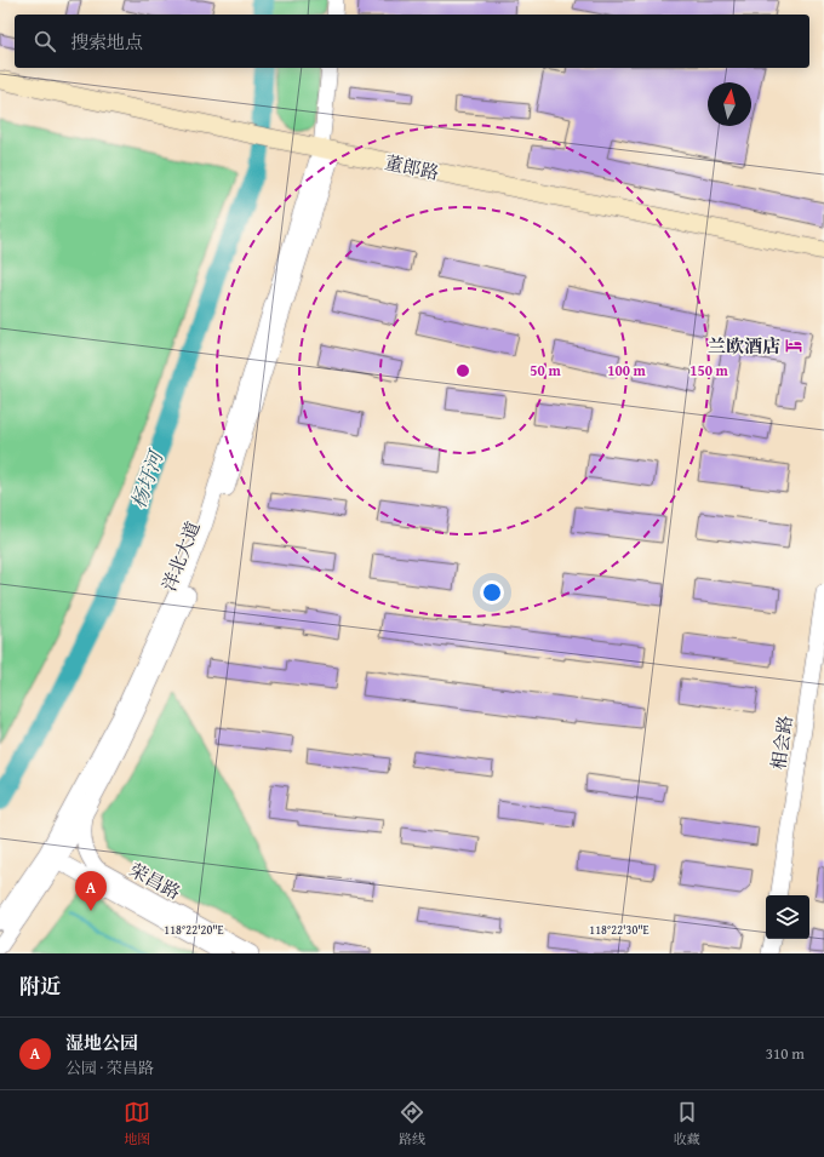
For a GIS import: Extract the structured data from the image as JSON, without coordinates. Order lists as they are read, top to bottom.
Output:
{
  "streets": {
    "main road": ["董郎路"],
    "street": ["洋北大道", "相会路", "荣昌路"]
  },
  "crossings": [
    ["董郎路", "洋北大道"],
    ["洋北大道", "荣昌路"]
  ],
  "water": ["杨圩河"],
  "places": {
    "hotel": ["兰欧酒店"]
  },
  "north": "top",
  "page": {
    "search": "搜索地点",
    "pins": "A",
    "heading": "附近",
    "list": [
      {
        "mark": "A",
        "name": "湿地公园",
        "note": "公园 · 荣昌路",
        "value": "310 m"
      }
    ],
    "nav": ["地图", "路线", "收藏"]
  },
  "coordinates": ["118°22'20\"E", "118°22'30\"E"],
  "rings": ["50 m", "100 m", "150 m"]
}
